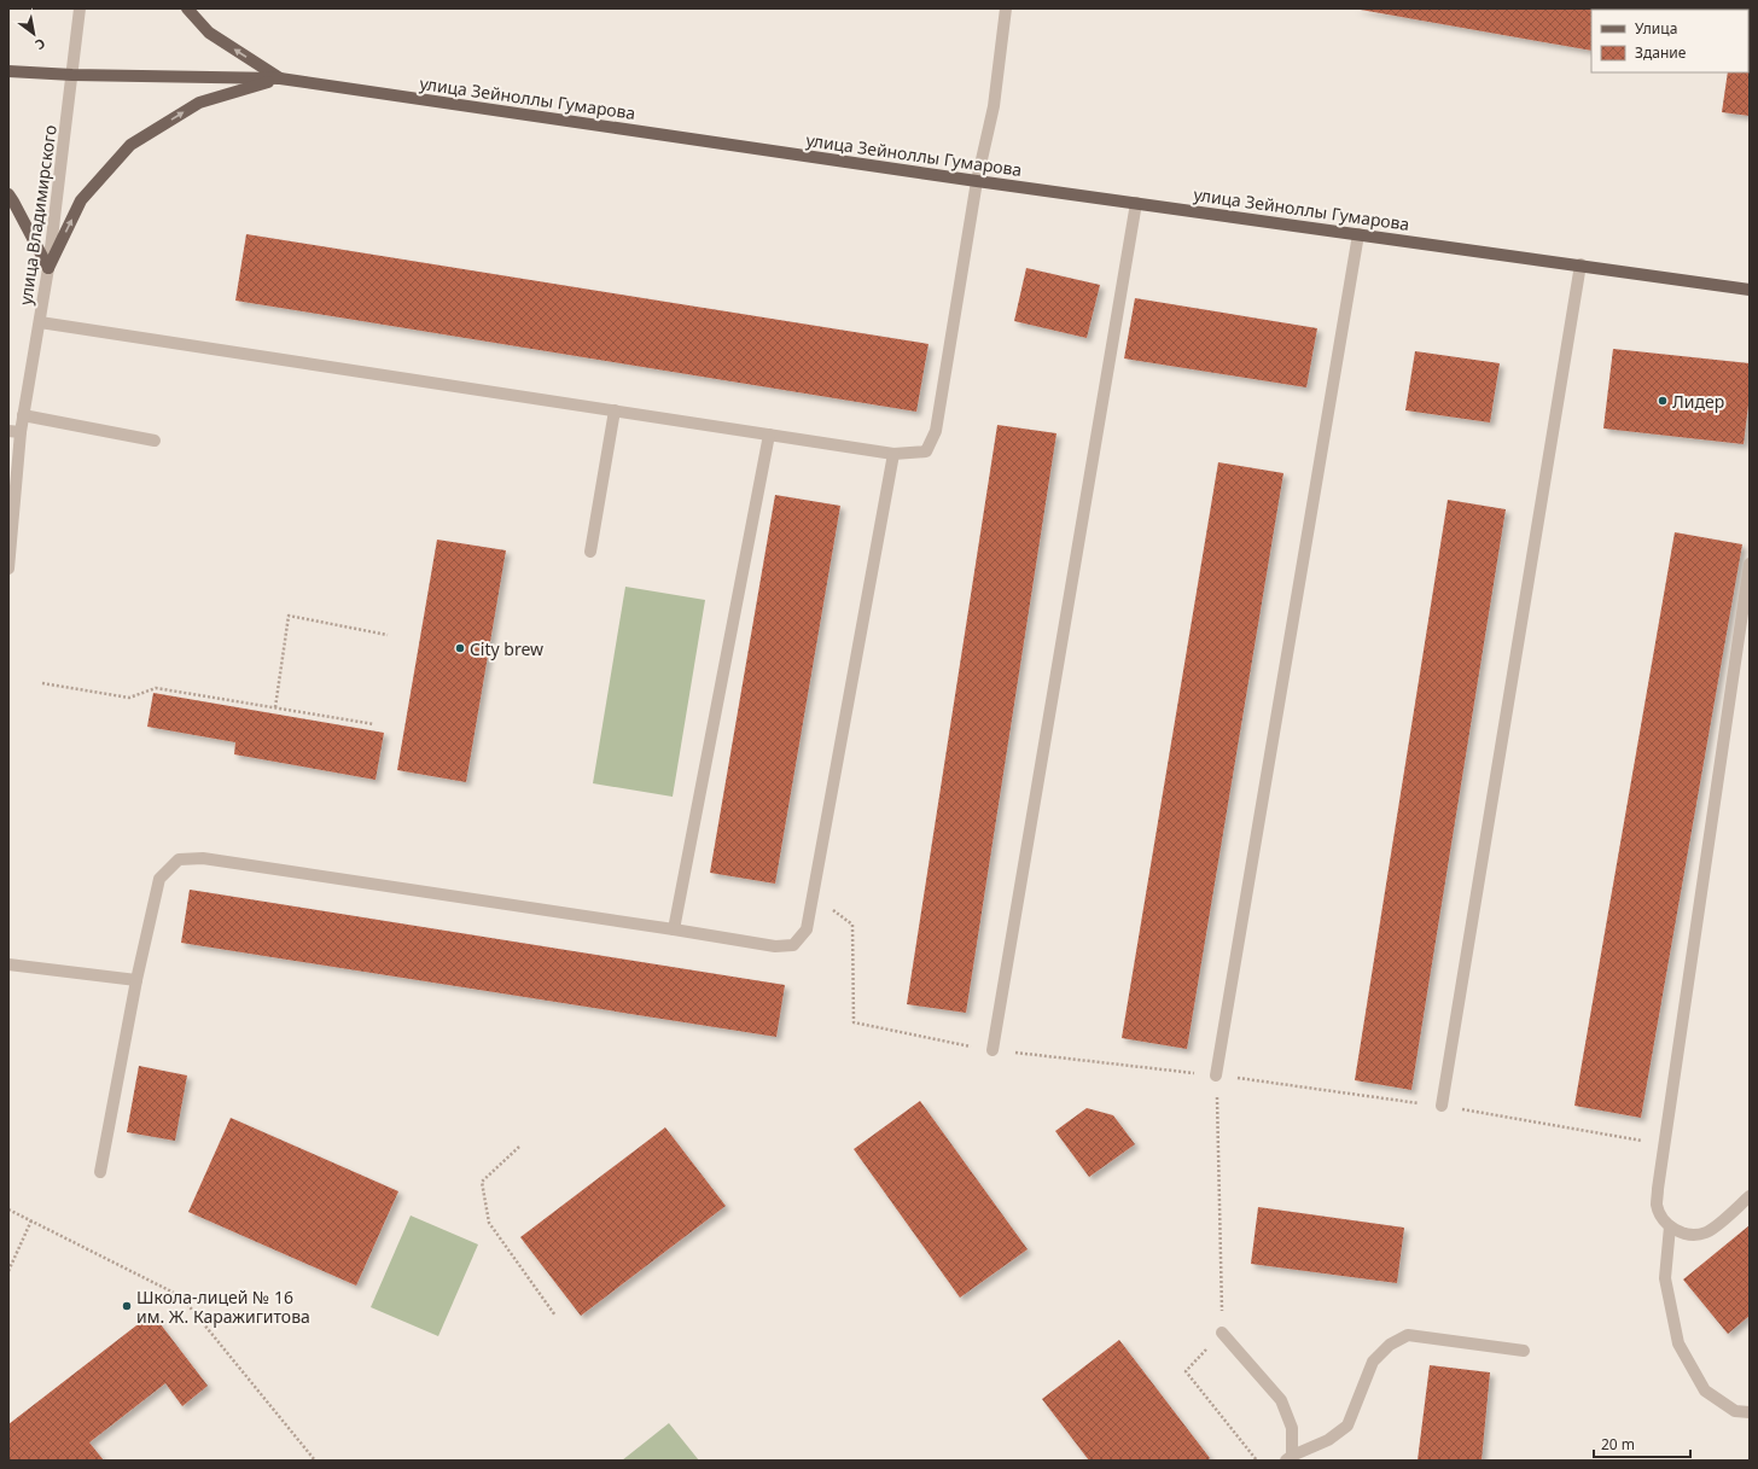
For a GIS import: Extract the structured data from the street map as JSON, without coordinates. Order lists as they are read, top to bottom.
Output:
{
  "streets": {
    "main road": ["улица Зейноллы Гумарова"],
    "street": ["улица Владимирского"]
  },
  "crossings": [
    ["улица Зейноллы Гумарова", "улица Владимирского"]
  ],
  "places": ["Лидер", "City brew", "Школа-лицей № 16 им. Ж. Каражигитова"],
  "legend": ["Улица", "Здание"],
  "scale_bar": "20 m",
  "north": "bottom right"
}
